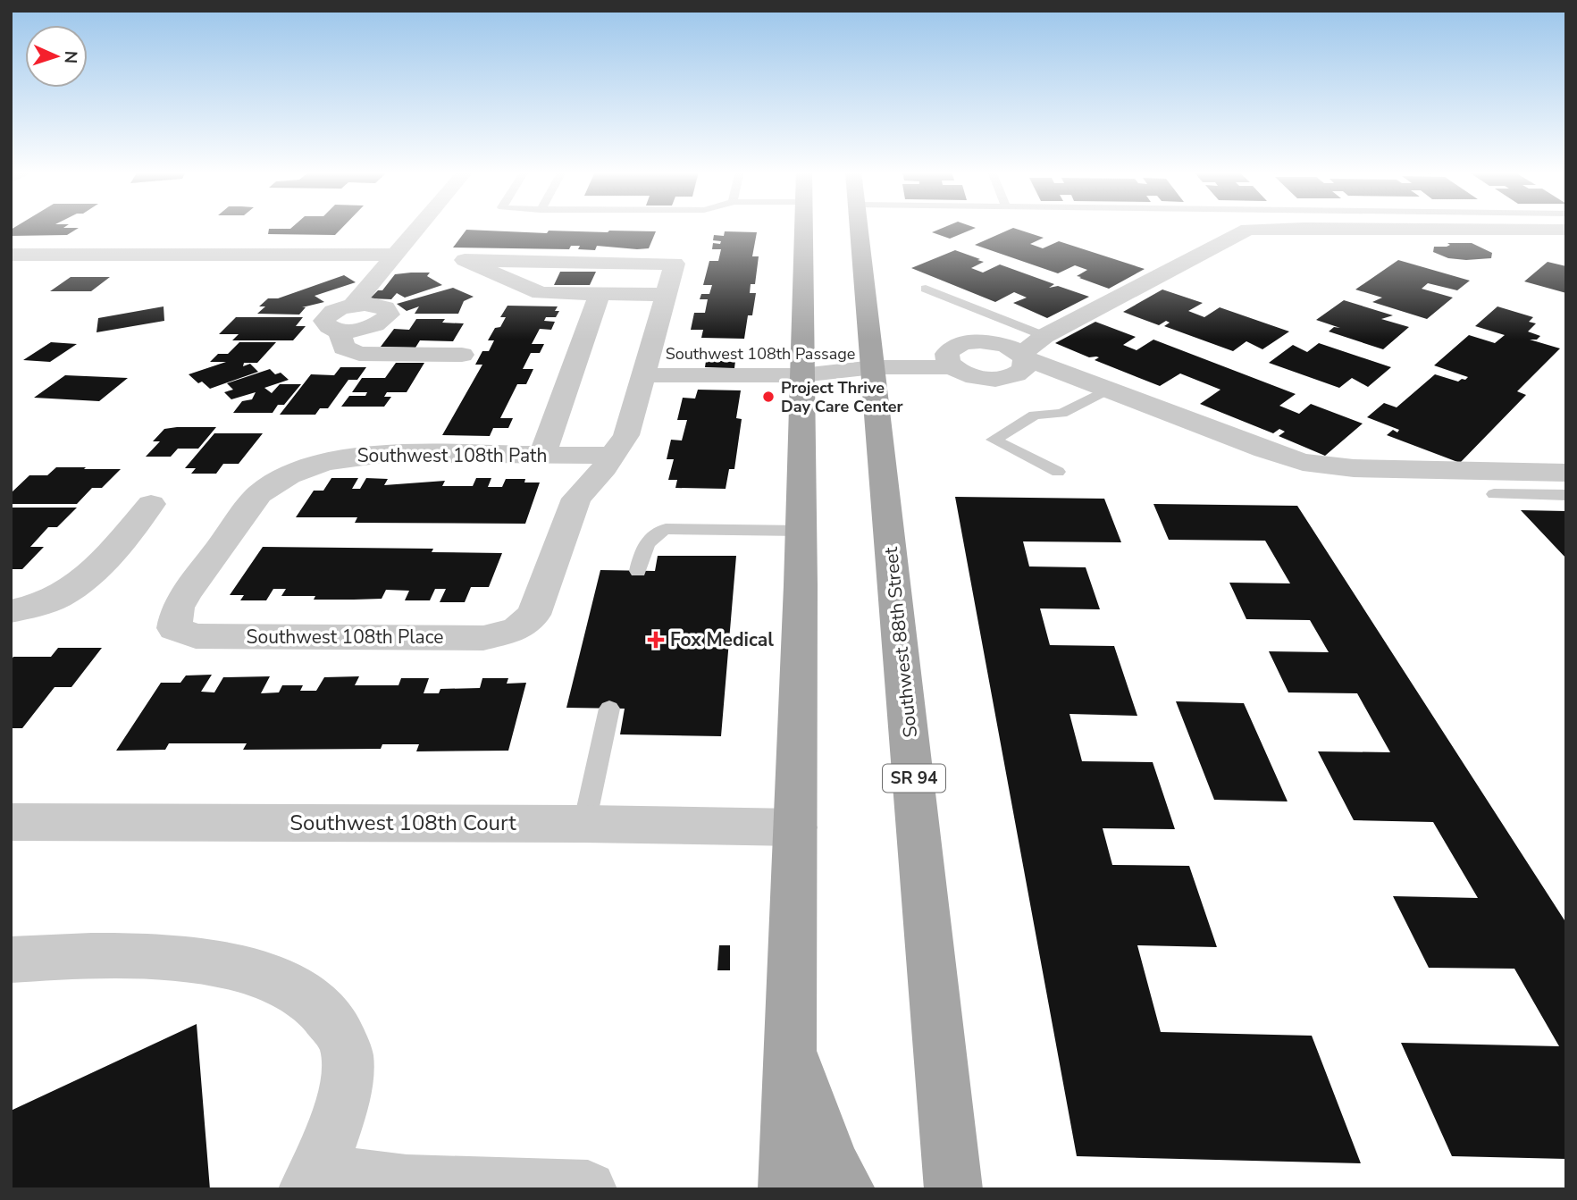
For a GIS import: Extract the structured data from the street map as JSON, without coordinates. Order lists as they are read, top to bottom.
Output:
{
  "streets": {
    "main road": ["Southwest 88th Street", "SR 94"],
    "street": [
      "Southwest 108th Passage",
      "Southwest 108th Path",
      "Southwest 108th Place",
      "Southwest 108th Court"
    ]
  },
  "crossings": [
    ["Southwest 108th Passage", "Southwest 88th Street"],
    ["Southwest 108th Path", "Southwest 108th Place"]
  ],
  "places": {
    "other": ["Project Thrive Day Care Center"],
    "health": ["Fox Medical"]
  },
  "north": "right"
}
